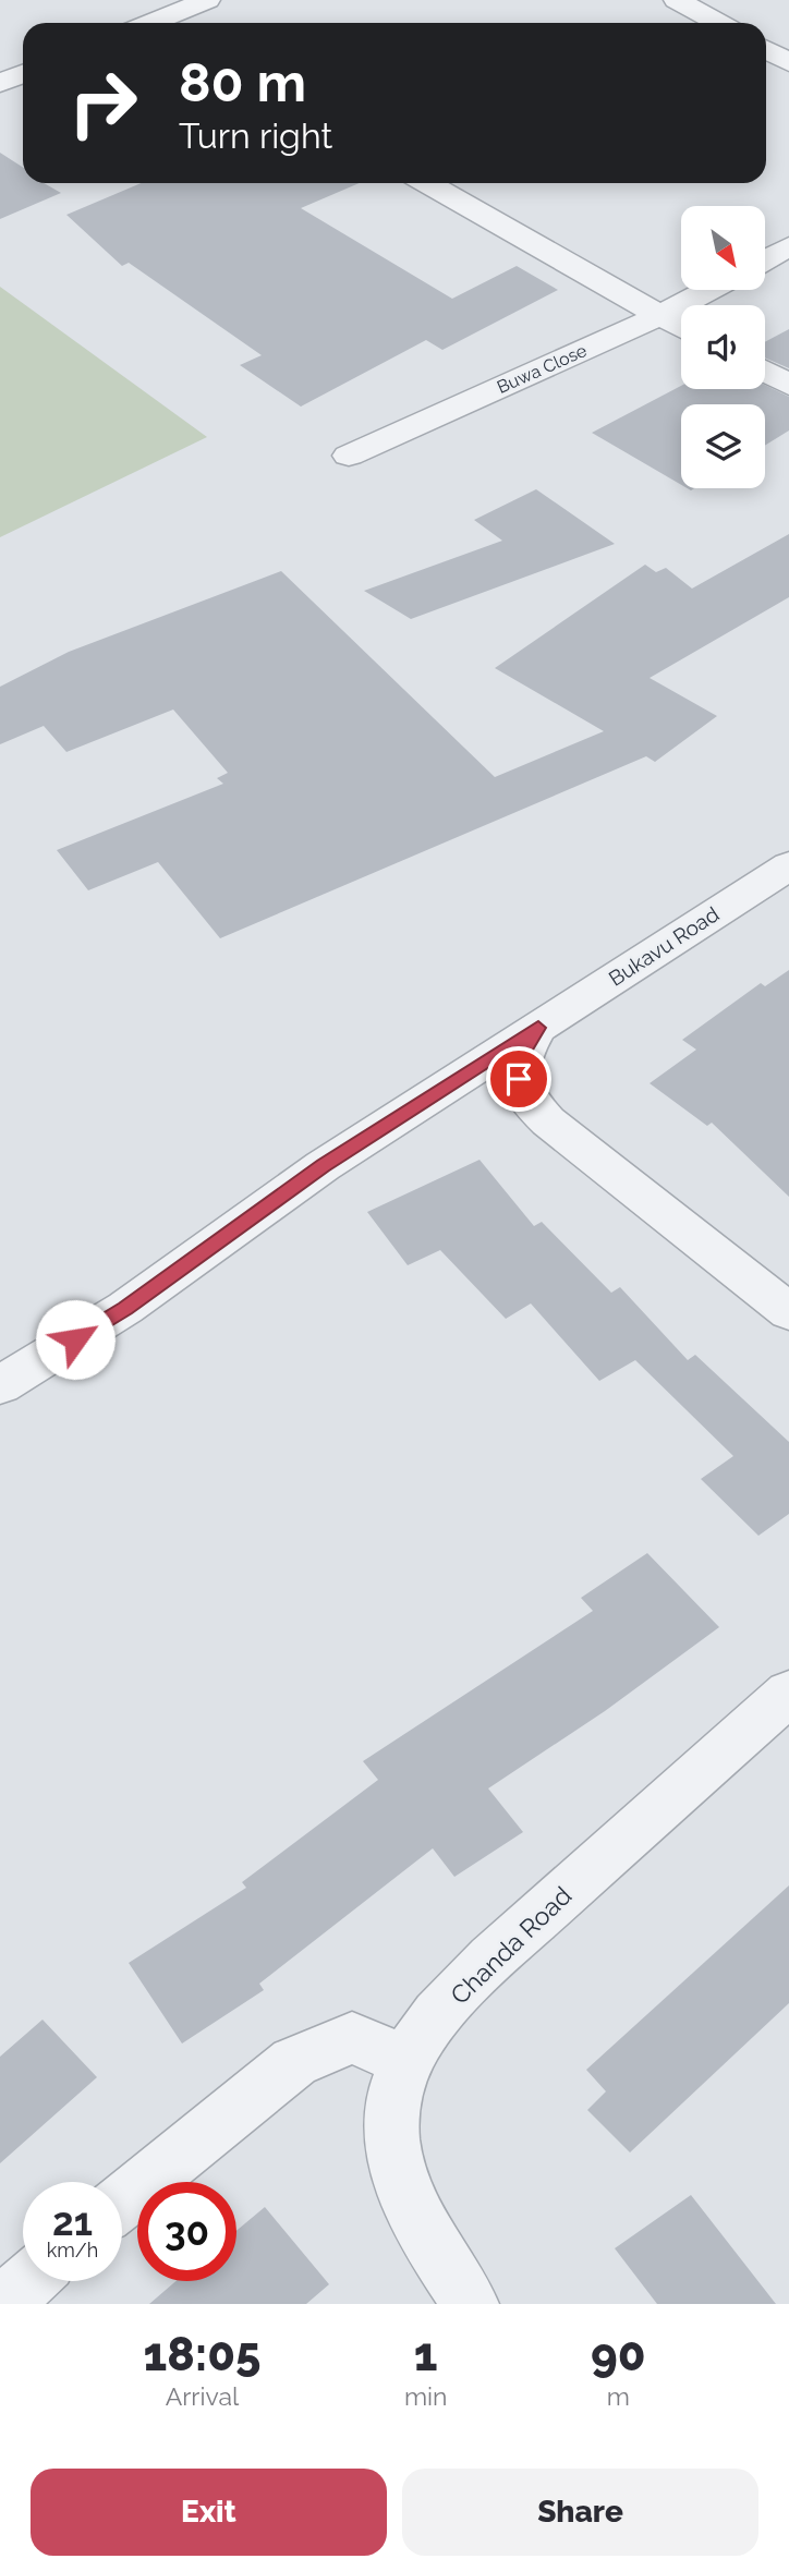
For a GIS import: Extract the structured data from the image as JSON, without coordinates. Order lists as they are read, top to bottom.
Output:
{
  "streets": {
    "street": ["Buwa Close", "Bukavu Road", "Chanda Road"]
  },
  "north": "bottom right",
  "page": {
    "turn": ["80 m", "Turn right"],
    "speed": "21 km/h",
    "limit": "30",
    "eta": [
      "18:05",
      "Arrival",
      "1",
      "min",
      "90",
      "m"
    ],
    "buttons": ["Exit", "Share"]
  }
}
